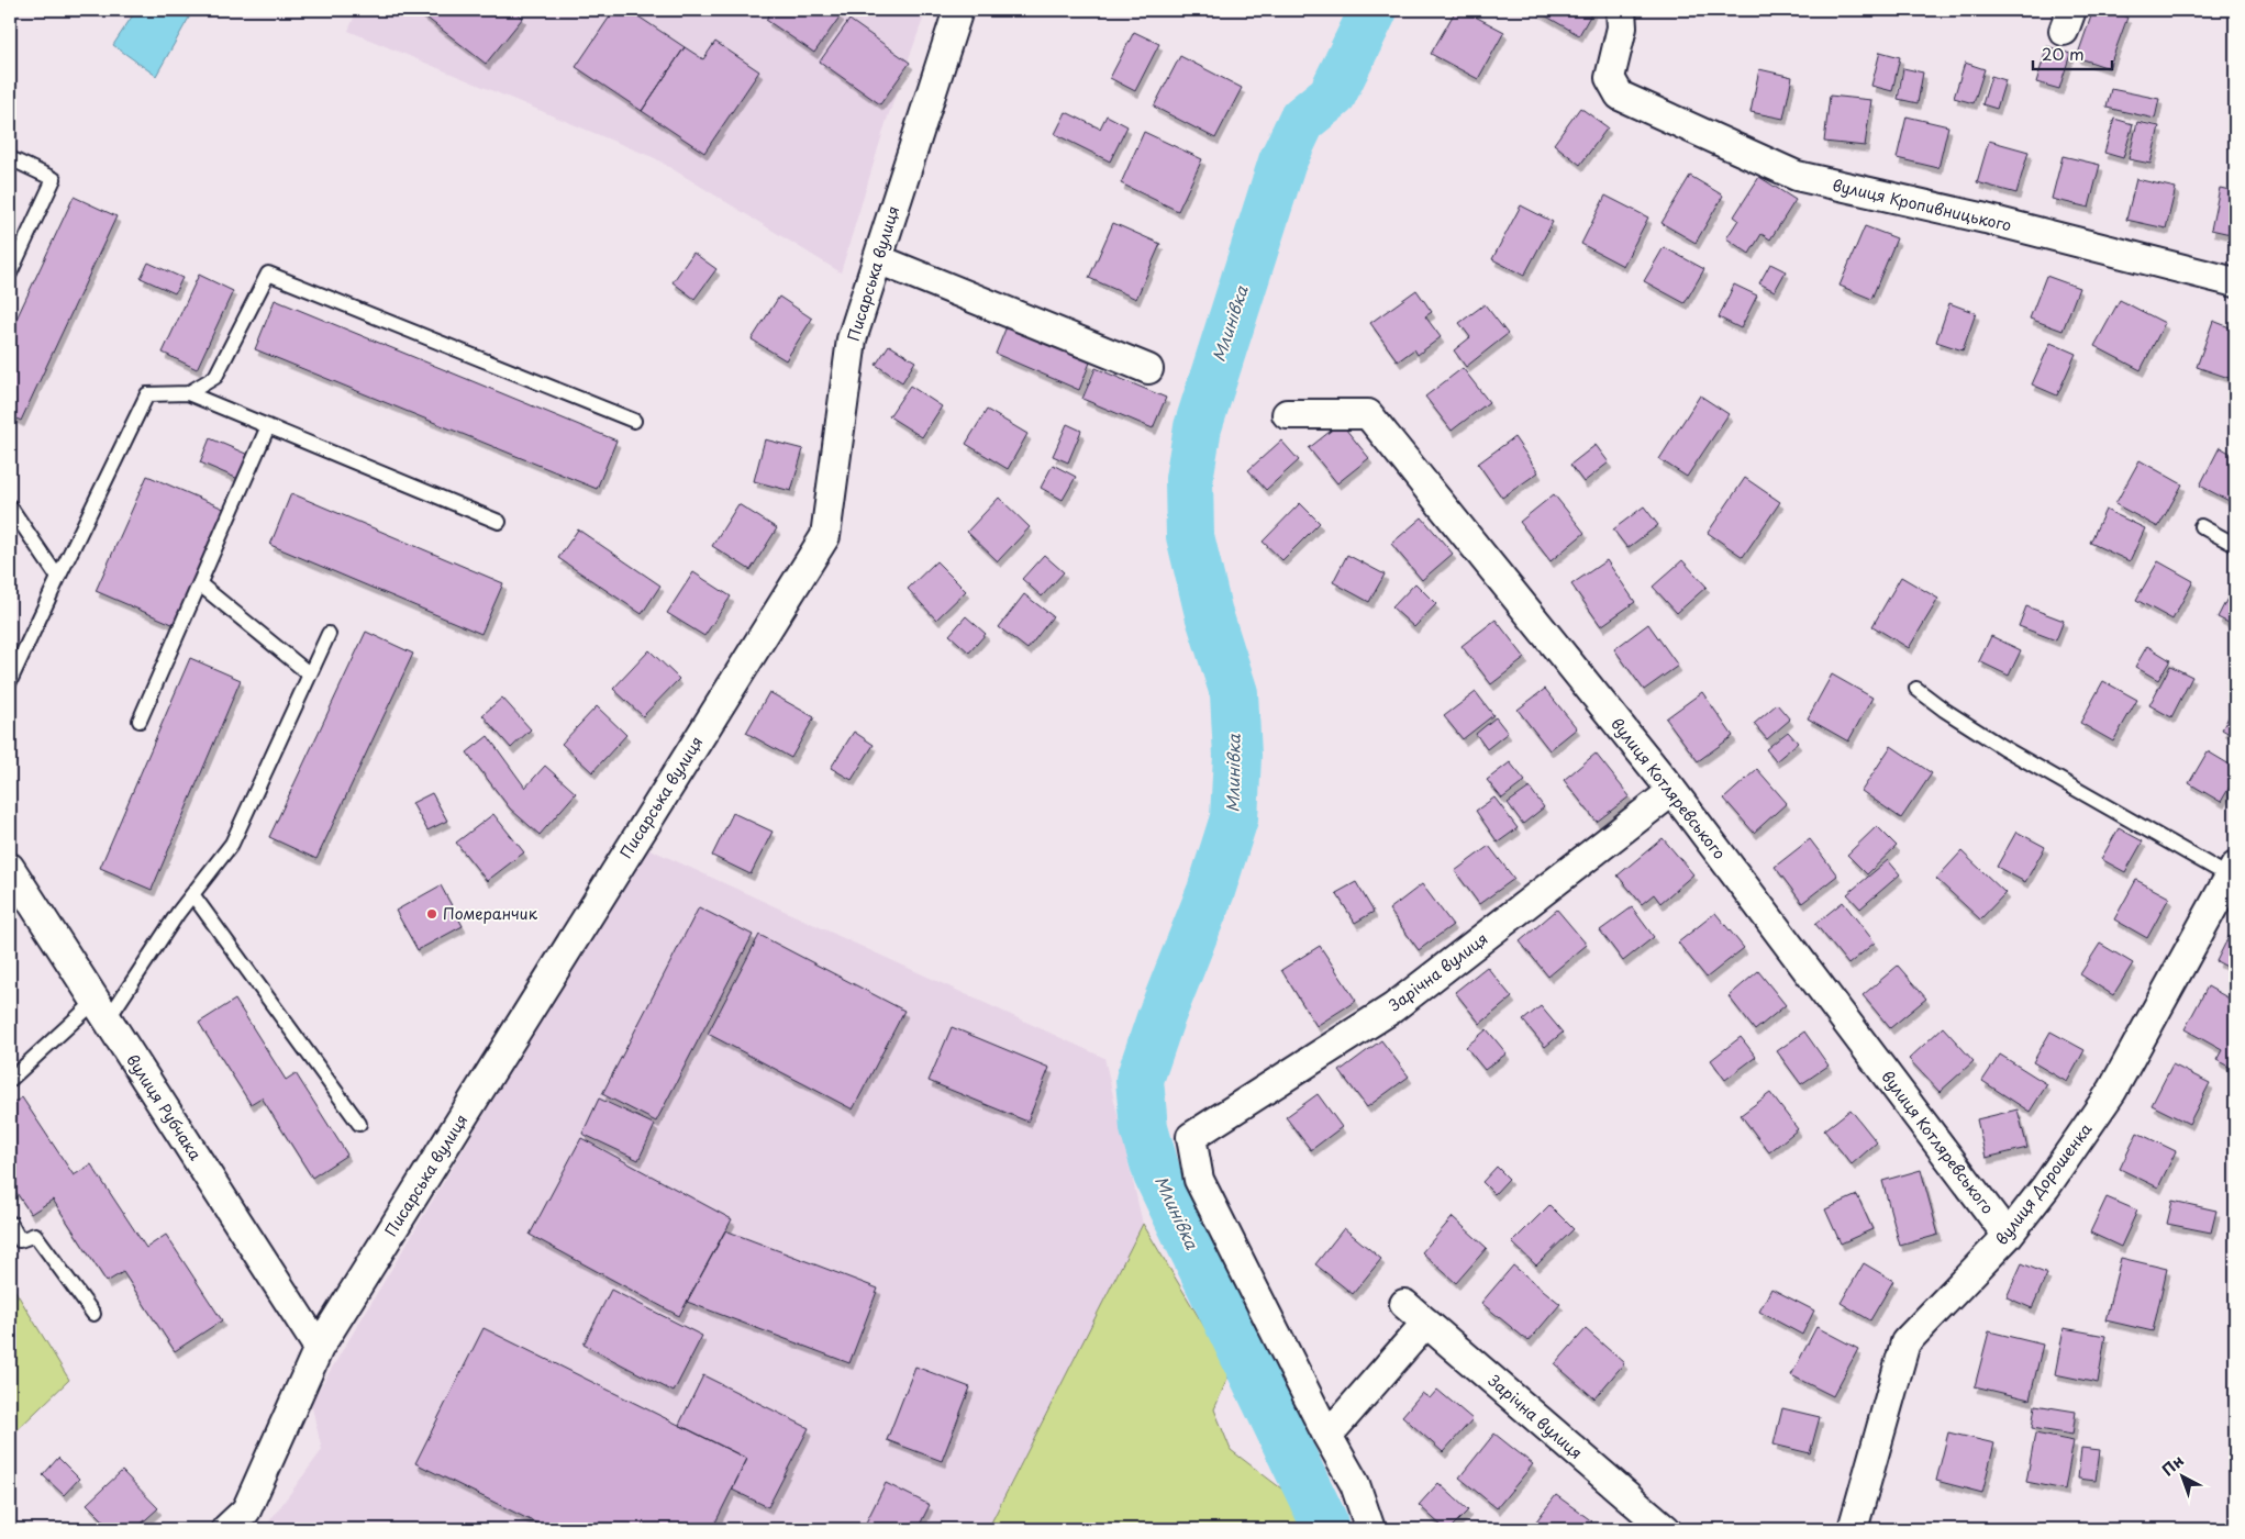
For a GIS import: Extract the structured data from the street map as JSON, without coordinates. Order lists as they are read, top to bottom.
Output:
{
  "streets": {
    "street": [
      "вулиця Кропивницького",
      "Писарська вулиця",
      "вулиця Котляревського",
      "Зарічна вулиця",
      "вулиця Рубчака",
      "вулиця Дорошенка"
    ]
  },
  "crossings": [
    ["Писарська вулиця", "вулиця Рубчака"],
    ["вулиця Котляревського", "Зарічна вулиця"],
    ["вулиця Котляревського", "вулиця Дорошенка"]
  ],
  "water": ["Млинівка"],
  "places": ["Померанчик"],
  "scale_bar": "20 m",
  "north": "top left"
}
